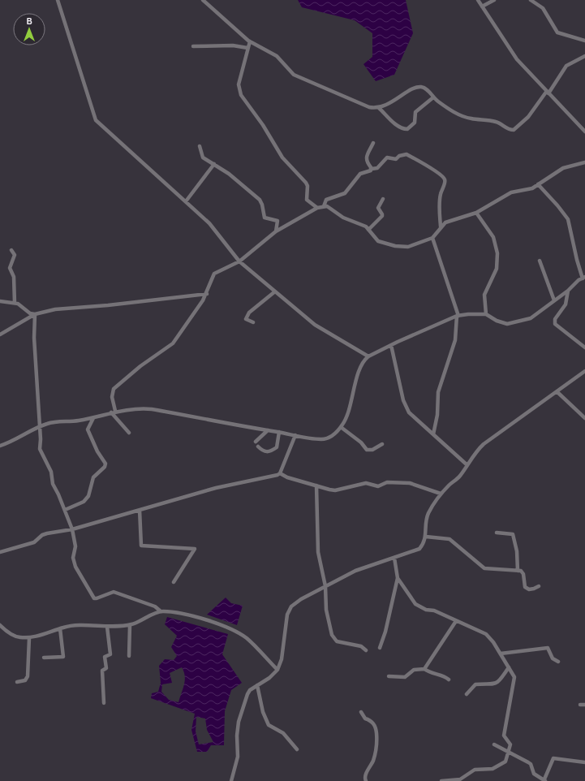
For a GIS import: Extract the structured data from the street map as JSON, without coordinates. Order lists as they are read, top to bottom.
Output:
{
  "north": "top"
}
